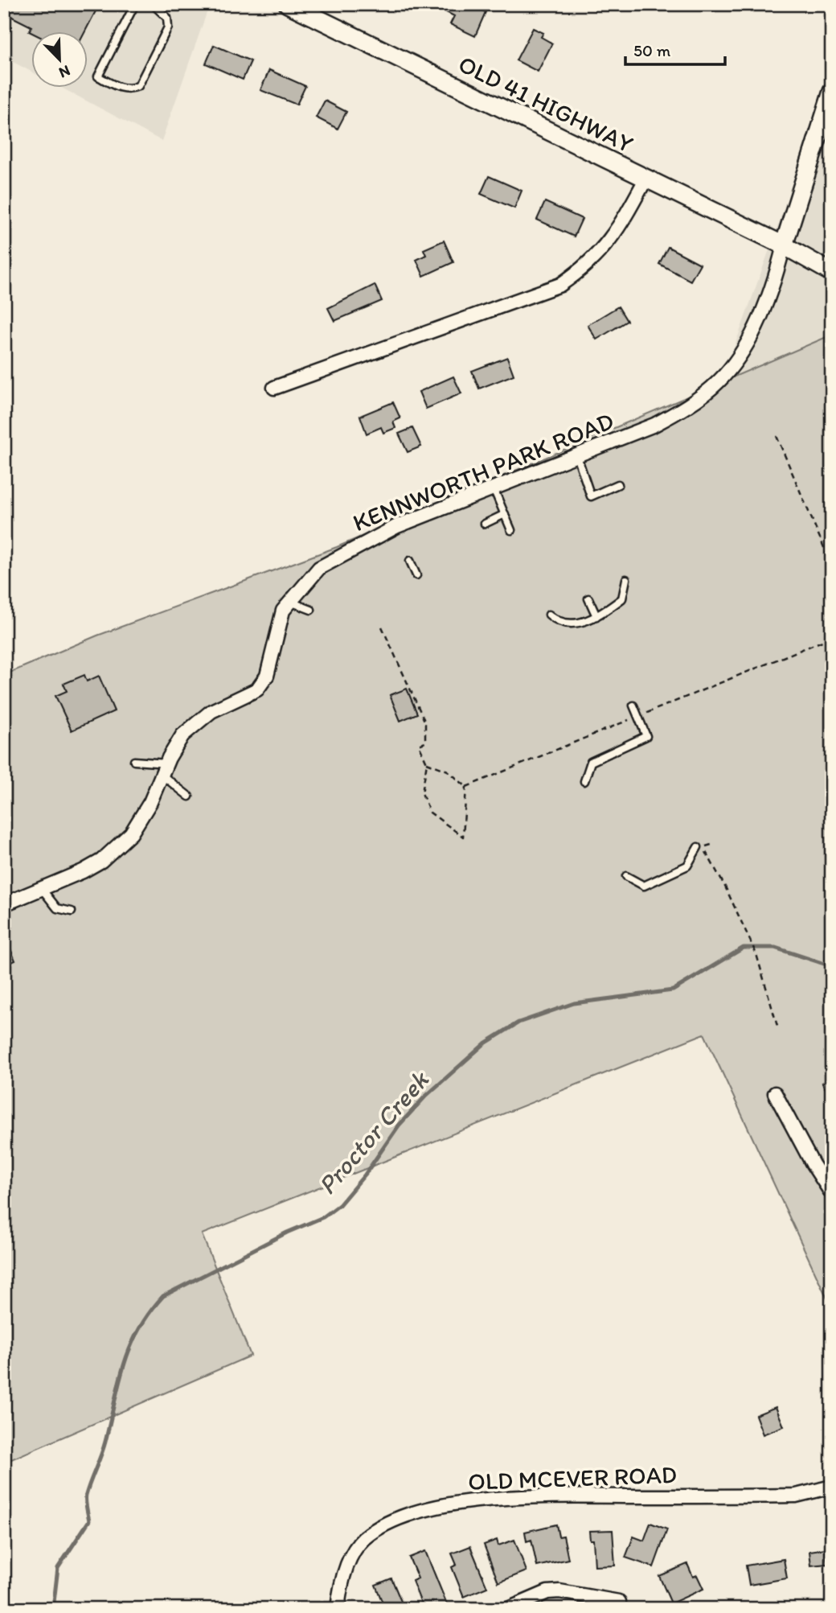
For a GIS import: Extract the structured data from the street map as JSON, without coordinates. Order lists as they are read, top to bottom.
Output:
{
  "streets": {
    "main road": ["OLD 41 HIGHWAY"],
    "street": ["KENNWORTH PARK ROAD", "OLD MCEVER ROAD"]
  },
  "crossings": [
    ["OLD 41 HIGHWAY", "KENNWORTH PARK ROAD"]
  ],
  "water": ["Proctor Creek"],
  "scale_bar": "50 m",
  "north": "bottom right"
}
